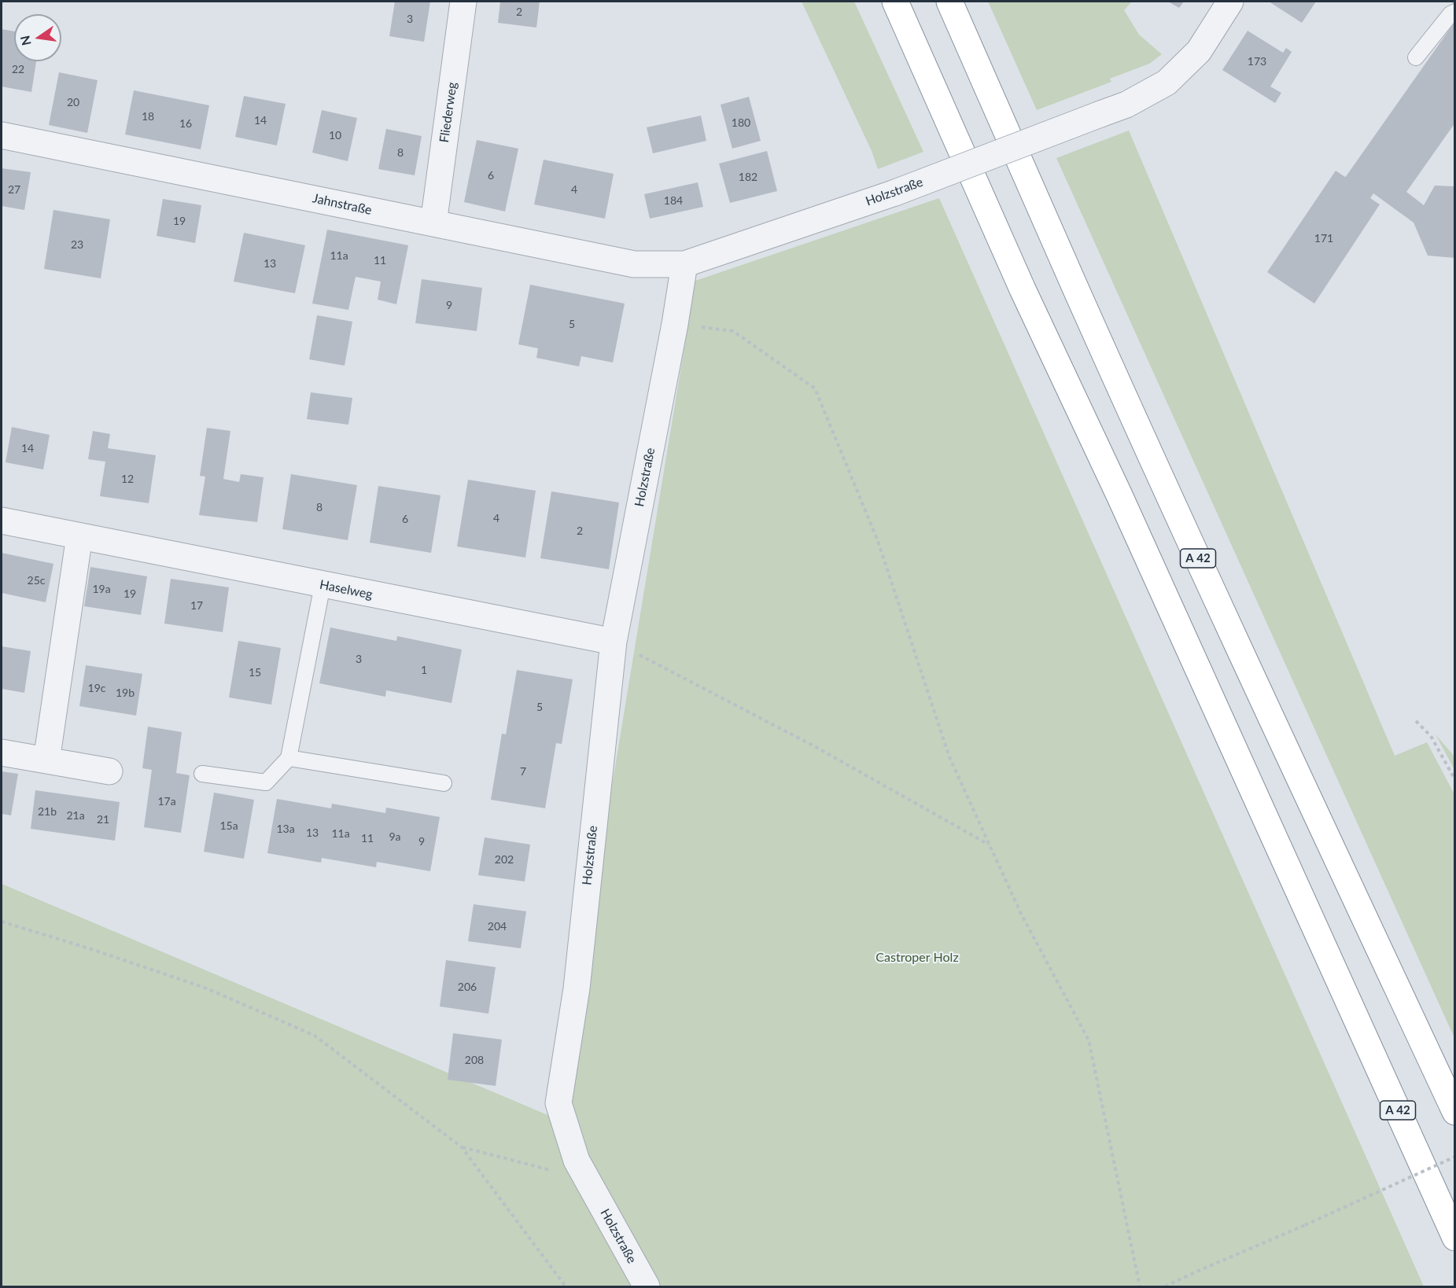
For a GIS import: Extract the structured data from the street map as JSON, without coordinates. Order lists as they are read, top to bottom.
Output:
{
  "streets": {
    "highway": ["A 42"],
    "street": [
      "Fliederweg",
      "Holzstraße",
      "Jahnstraße",
      "Haselweg"
    ]
  },
  "crossings": [
    ["Fliederweg", "Jahnstraße"],
    ["Holzstraße", "Jahnstraße"],
    ["Holzstraße", "Haselweg"]
  ],
  "parks": ["Castroper Holz"],
  "house_numbers": [
    "2",
    "3",
    "173",
    "22",
    "20",
    "18",
    "14",
    "180",
    "16",
    "10",
    "8",
    "6",
    "182",
    "27",
    "4",
    "184",
    "19",
    "171",
    "23",
    "11a",
    "11",
    "13",
    "9",
    "5",
    "14",
    "12",
    "8",
    "4",
    "6",
    "2",
    "25c",
    "19a",
    "19",
    "17",
    "3",
    "1",
    "15",
    "19c",
    "19b",
    "5",
    "7",
    "17a",
    "21b",
    "21a",
    "21",
    "15a",
    "13a",
    "13",
    "11a",
    "9a",
    "11",
    "9",
    "202",
    "204",
    "206",
    "208"
  ],
  "north": "left"
}
